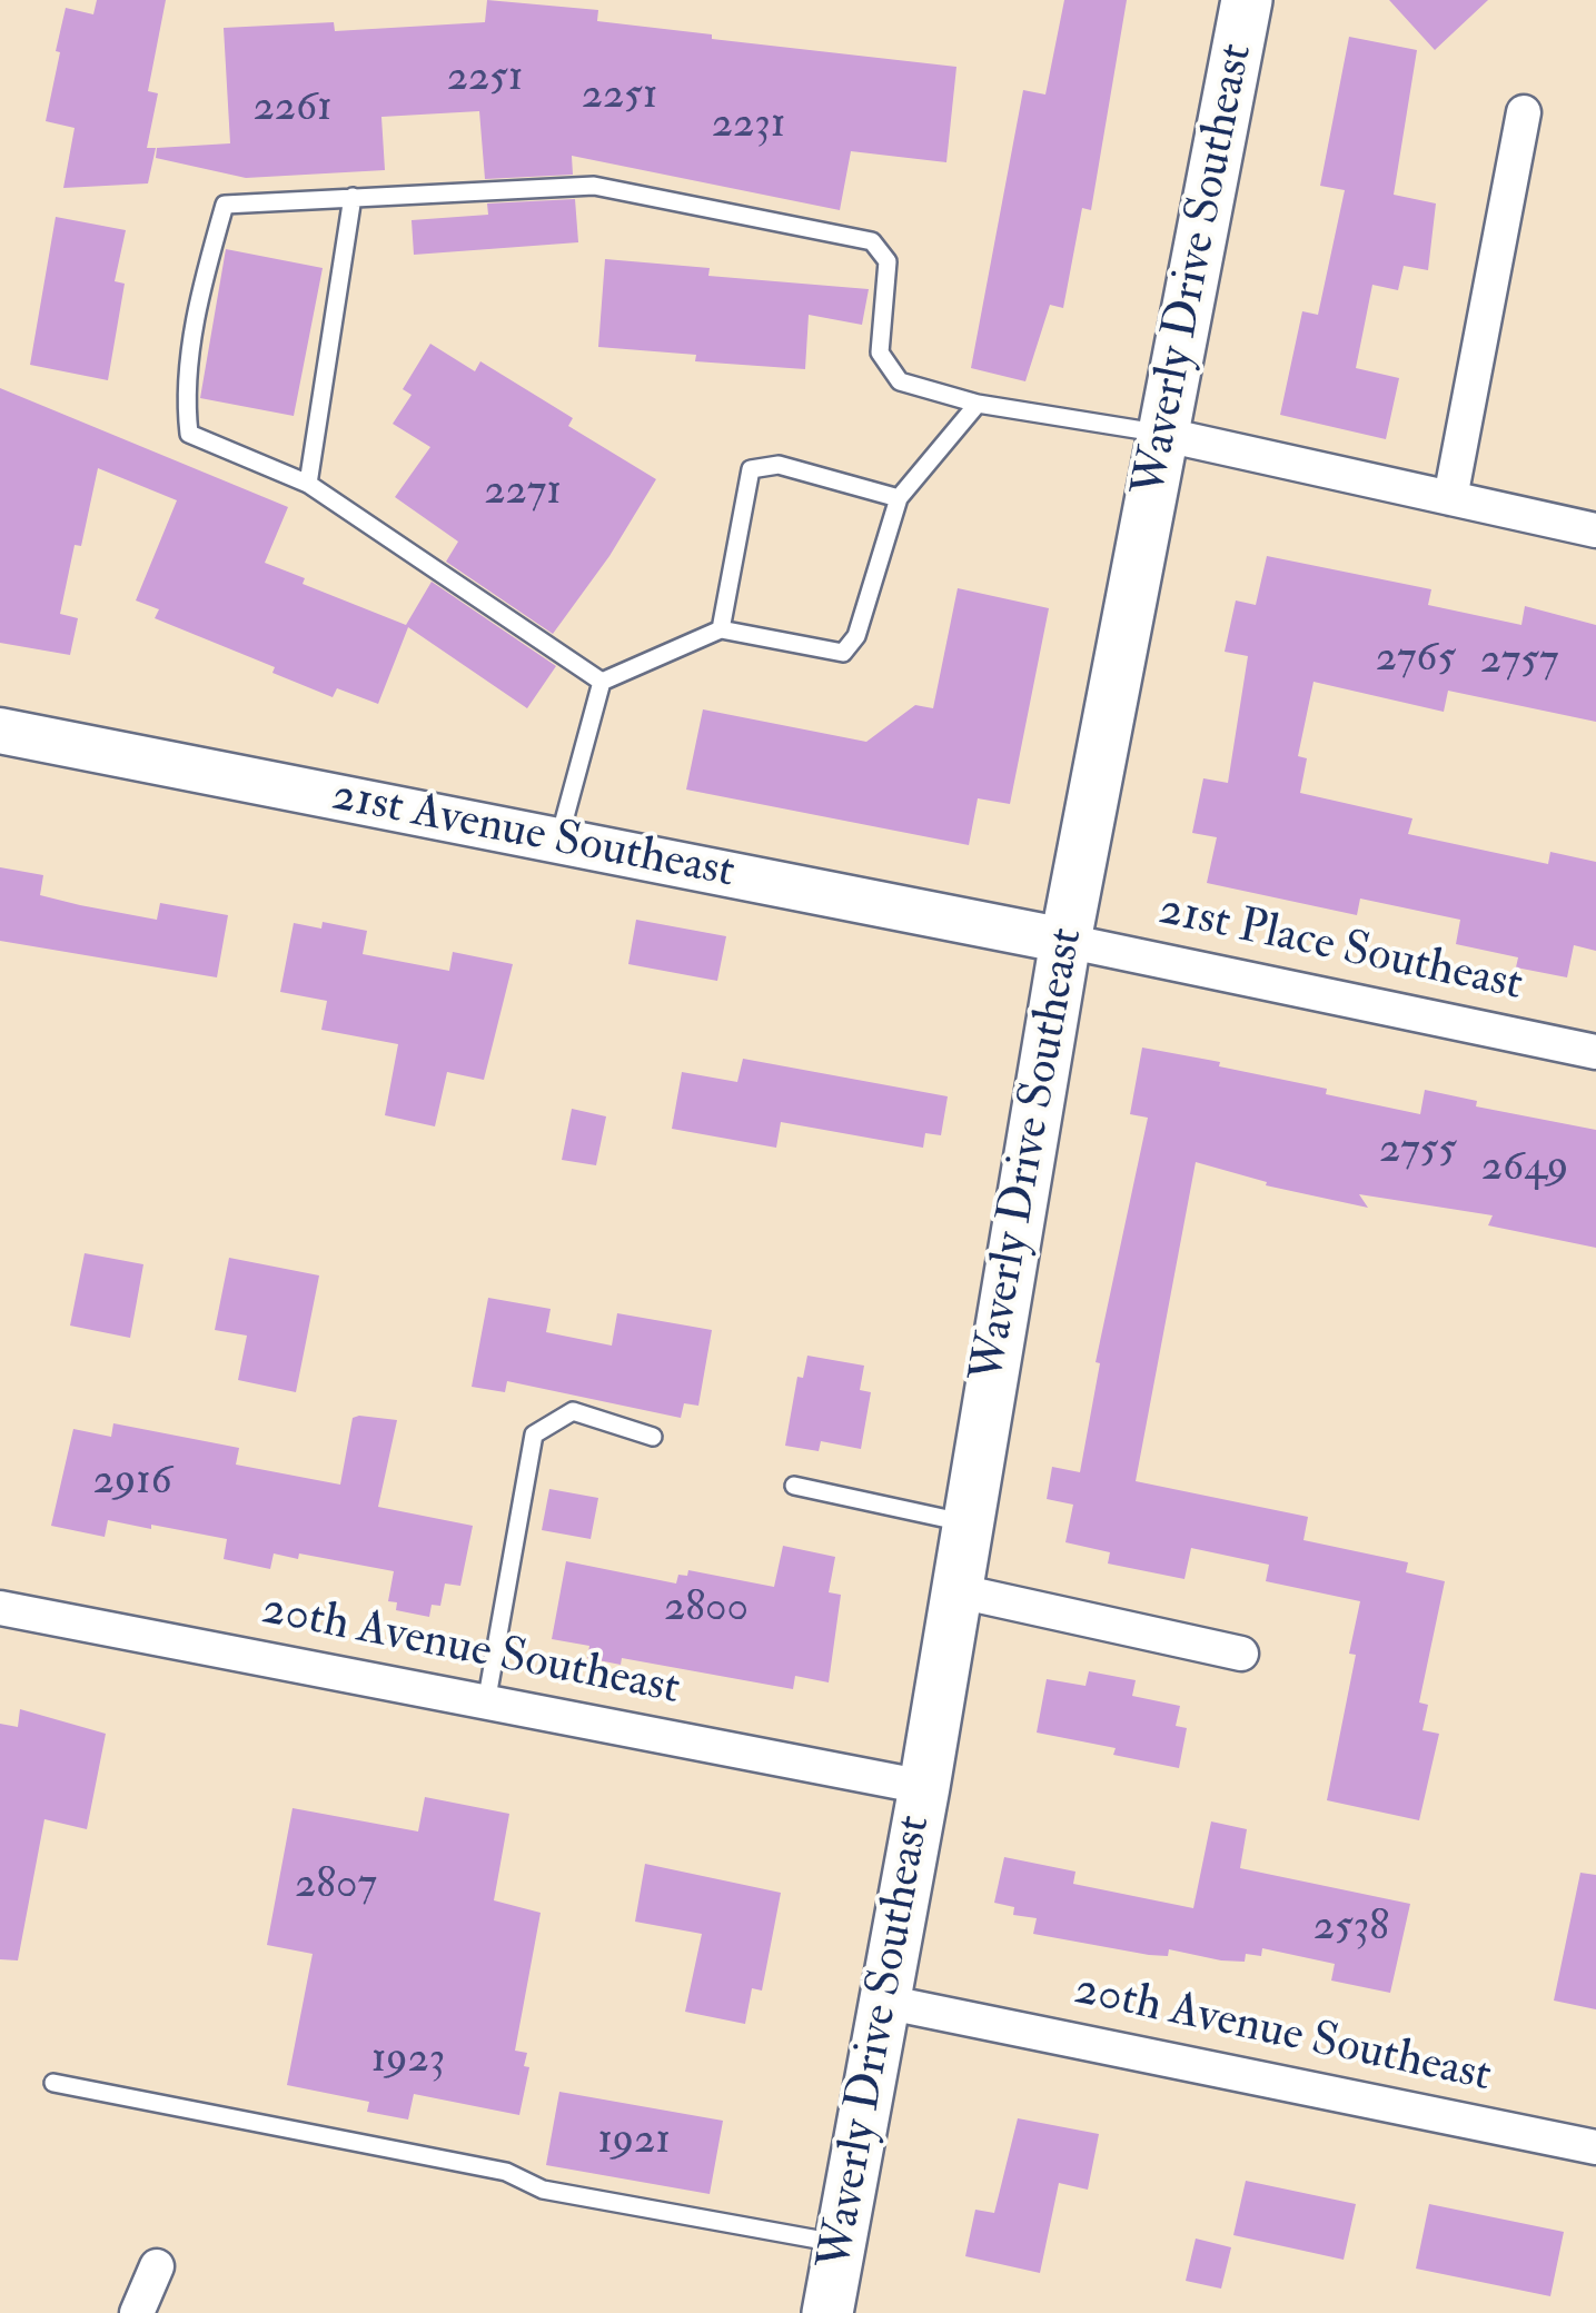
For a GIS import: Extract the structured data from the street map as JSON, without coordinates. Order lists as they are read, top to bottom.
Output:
{
  "streets": {
    "main road": ["Waverly Drive Southeast"],
    "street": ["21st Avenue Southeast", "21st Place Southeast", "20th Avenue Southeast"]
  },
  "crossings": [
    ["Waverly Drive Southeast", "21st Avenue Southeast"],
    ["Waverly Drive Southeast", "21st Place Southeast"],
    ["Waverly Drive Southeast", "20th Avenue Southeast"],
    ["21st Avenue Southeast", "21st Place Southeast"]
  ],
  "house_numbers": [
    "2251",
    "2251",
    "2261",
    "2231",
    "2271",
    "2765",
    "2757",
    "2755",
    "2649",
    "2916",
    "2800",
    "2807",
    "2538",
    "1923",
    "1921"
  ]
}
